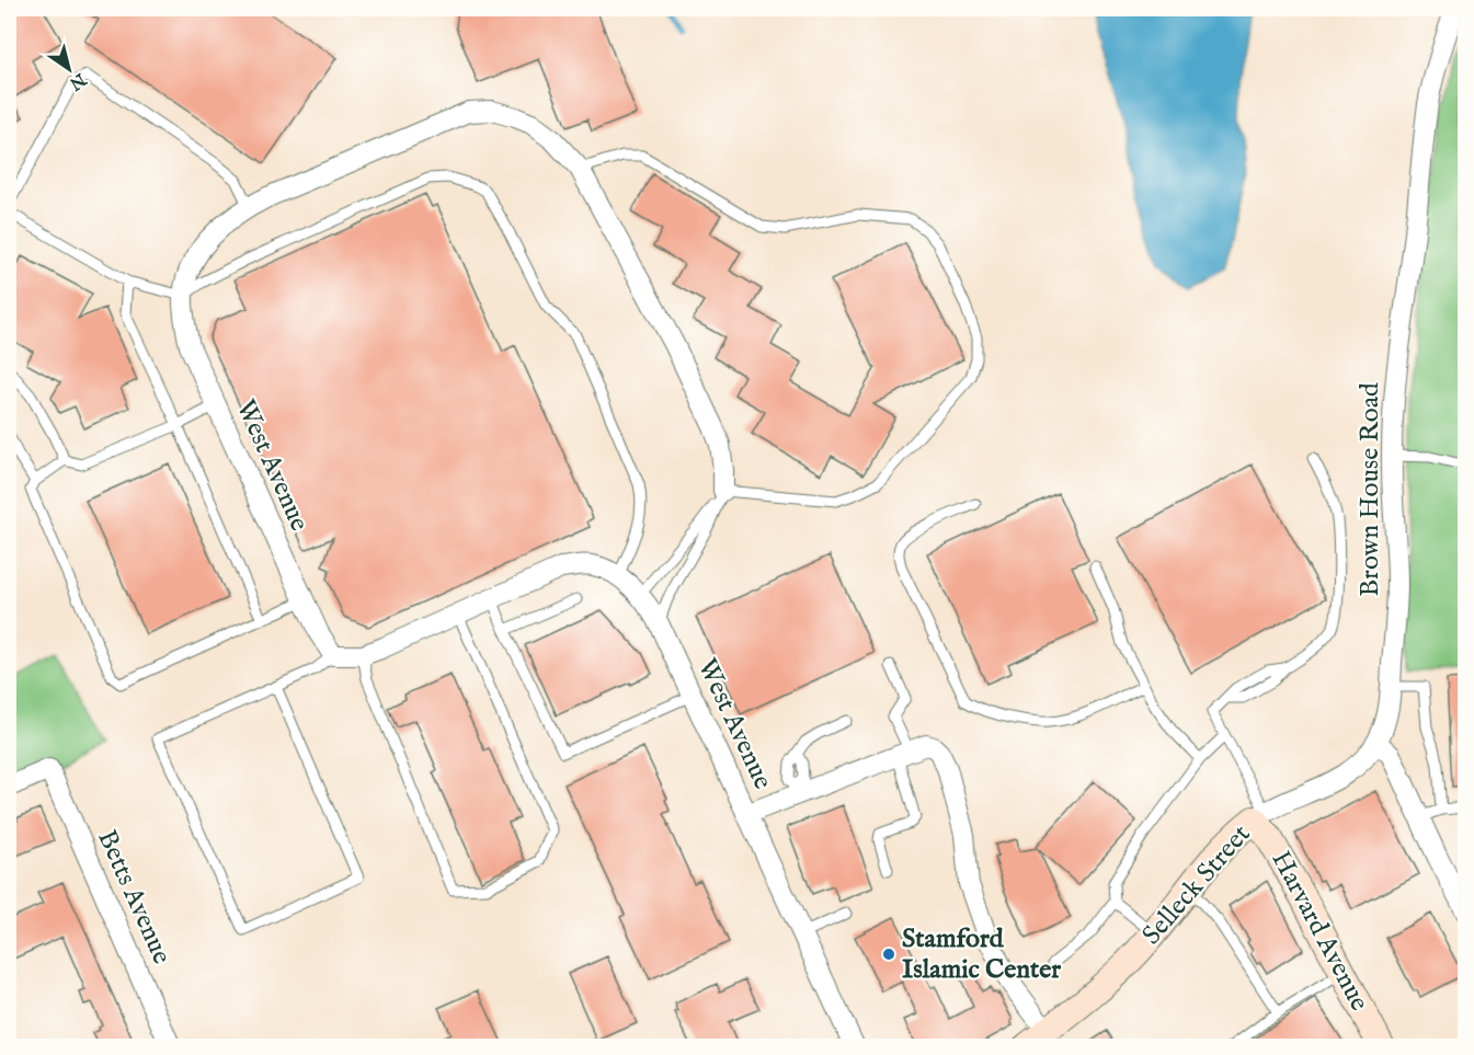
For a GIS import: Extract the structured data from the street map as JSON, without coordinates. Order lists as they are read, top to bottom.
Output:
{
  "streets": {
    "street": [
      "West Avenue",
      "Brown House Road",
      "Selleck Street",
      "Betts Avenue",
      "Harvard Avenue"
    ]
  },
  "crossings": [
    ["Brown House Road", "Selleck Street"],
    ["Selleck Street", "Harvard Avenue"]
  ],
  "places": ["Stamford Islamic Center"],
  "north": "bottom right"
}
